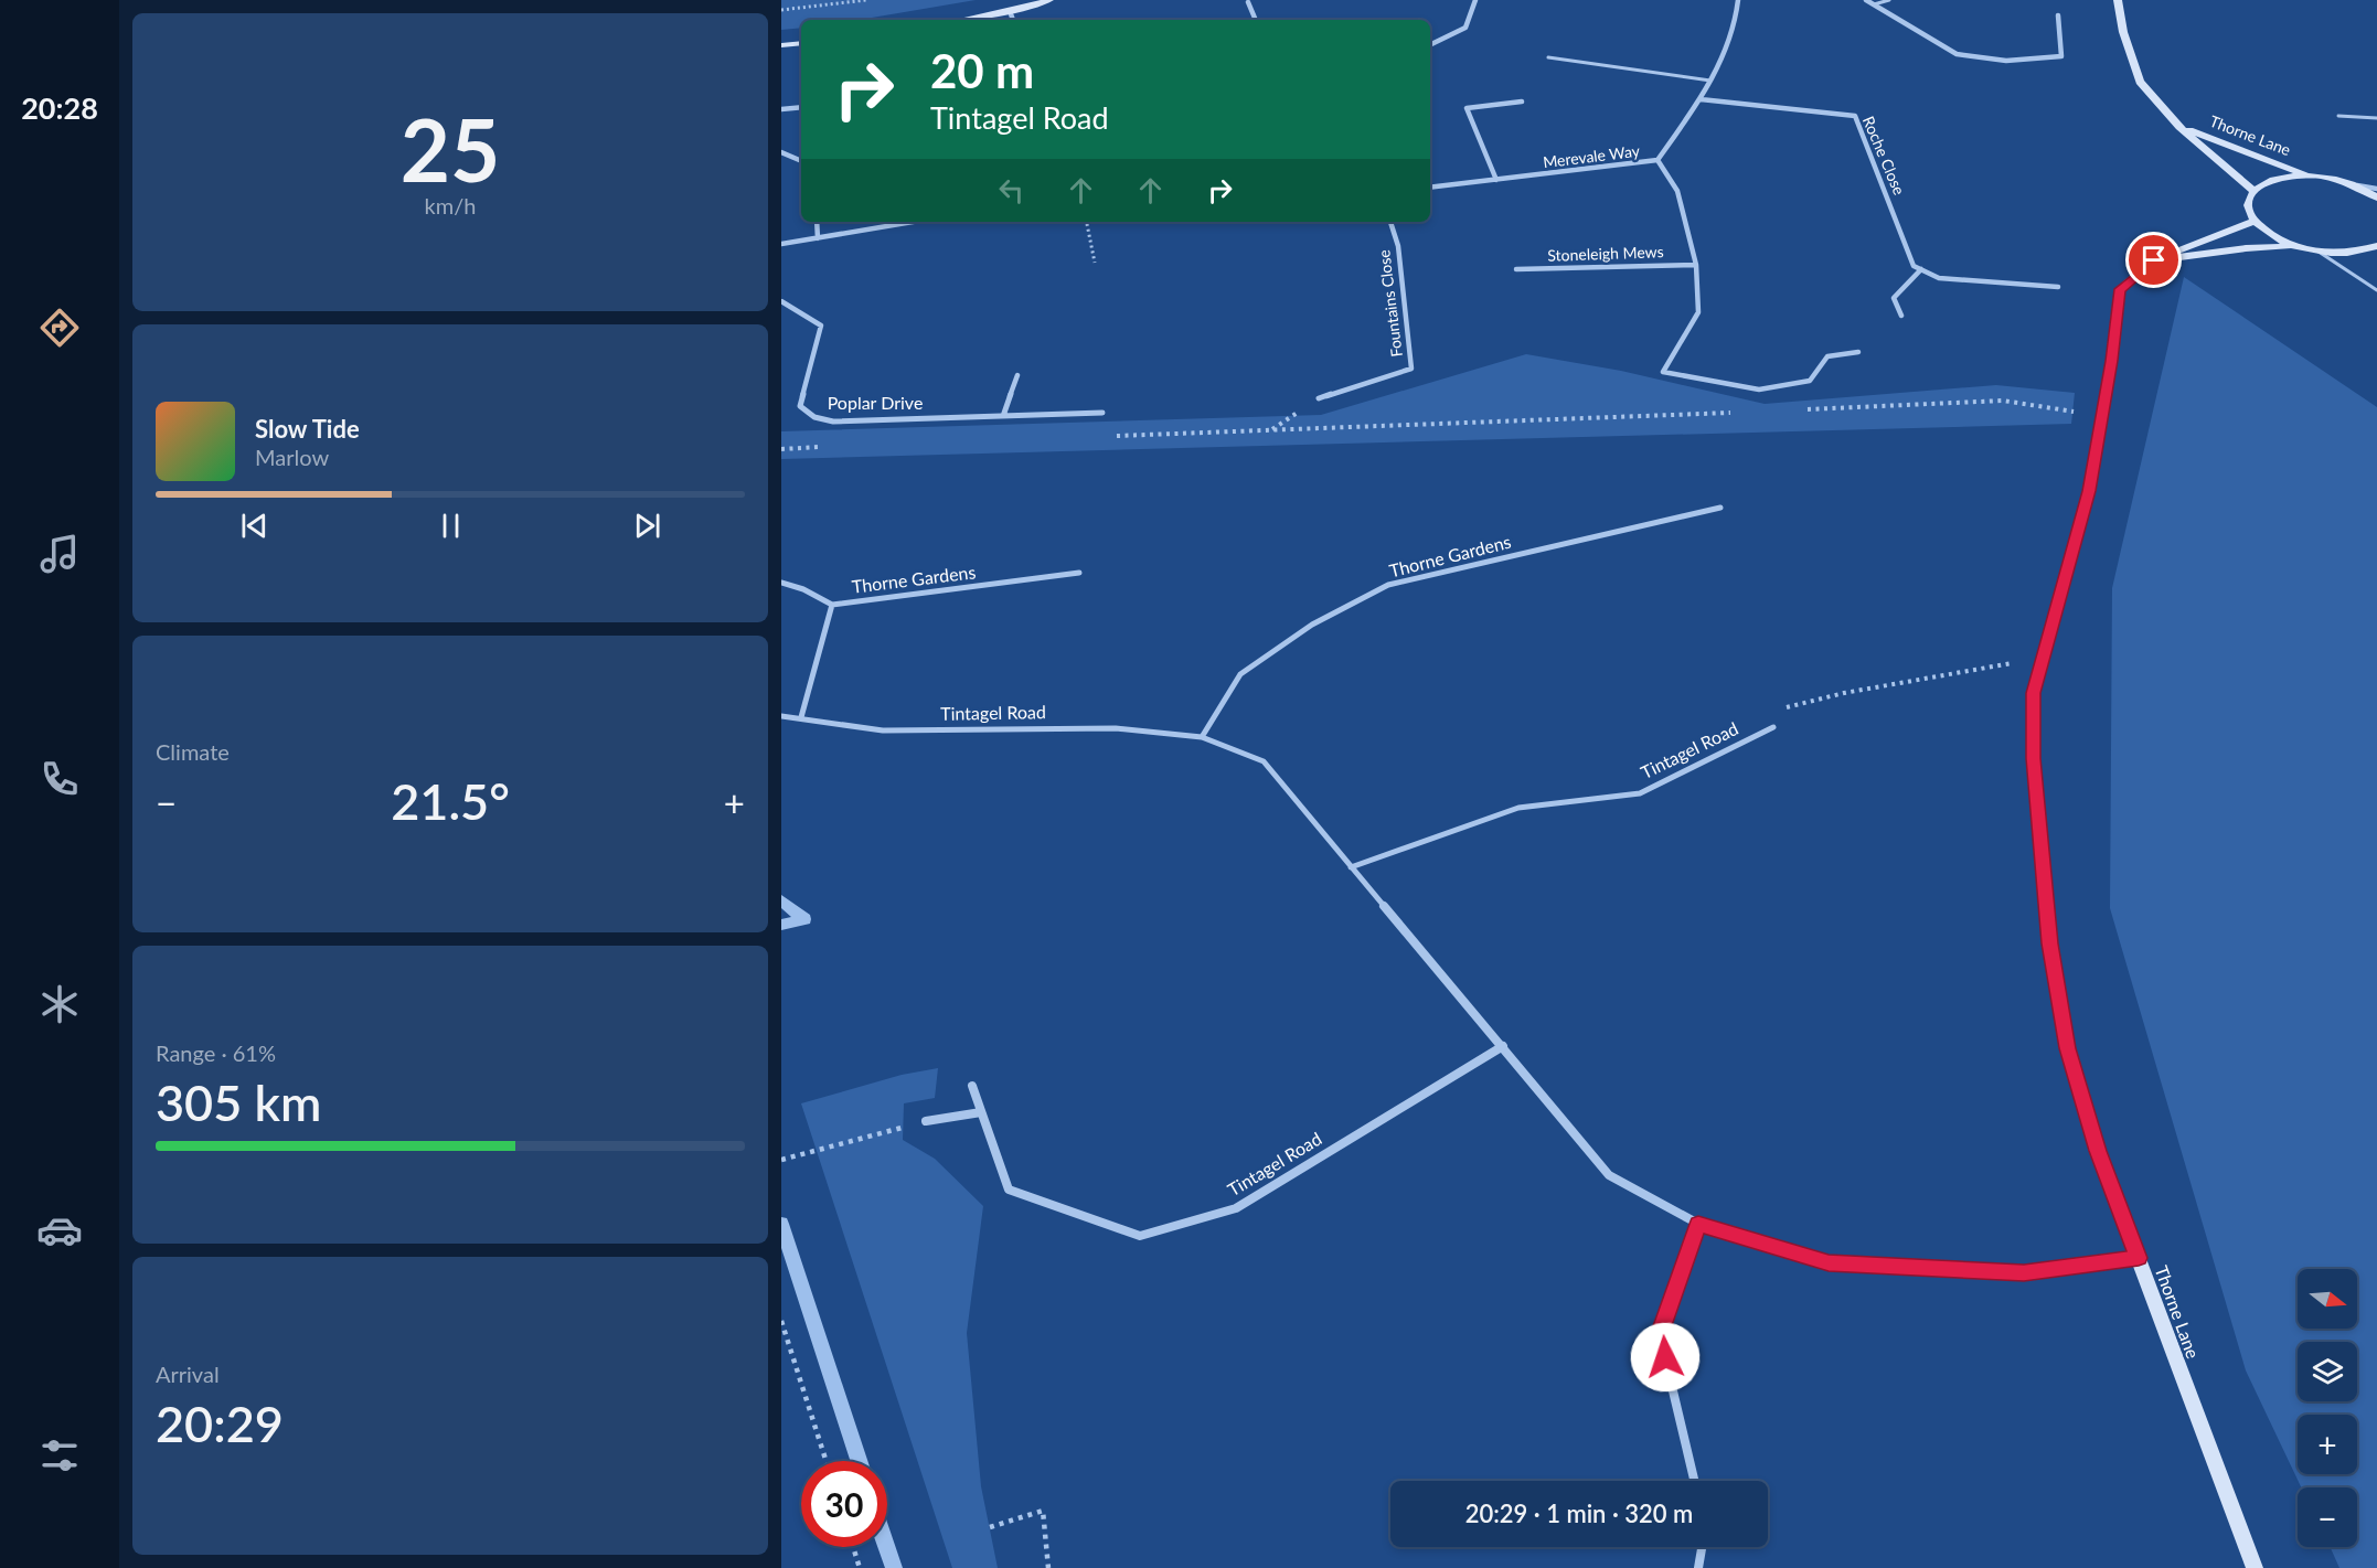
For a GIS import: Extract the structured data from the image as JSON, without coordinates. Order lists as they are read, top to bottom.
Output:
{
  "streets": {
    "street": [
      "Thorne Lane",
      "Roche Close",
      "Merevale Way",
      "Stoneleigh Mews",
      "Fountains Close",
      "Poplar Drive",
      "Thorne Gardens",
      "Tintagel Road"
    ]
  },
  "crossings": [
    ["Thorne Lane", "Tintagel Road"],
    ["Roche Close", "Merevale Way"],
    ["Merevale Way", "Stoneleigh Mews"],
    ["Thorne Gardens", "Tintagel Road"]
  ],
  "north": "right",
  "page": {
    "tabs": "20:28",
    "tile": [
      ["25", "km/h"],
      "Climate",
      ["Range · 61%", "305 km"],
      ["Arrival", "20:29"]
    ],
    "turn": ["20 m", "Tintagel Road"],
    "song": ["Slow Tide", "Marlow"],
    "heat": ["−", "21.5°", "+"],
    "map_buttons": ["+", "−"],
    "limit": "30",
    "trip": "20:29 · 1 min · 320 m"
  }
}
